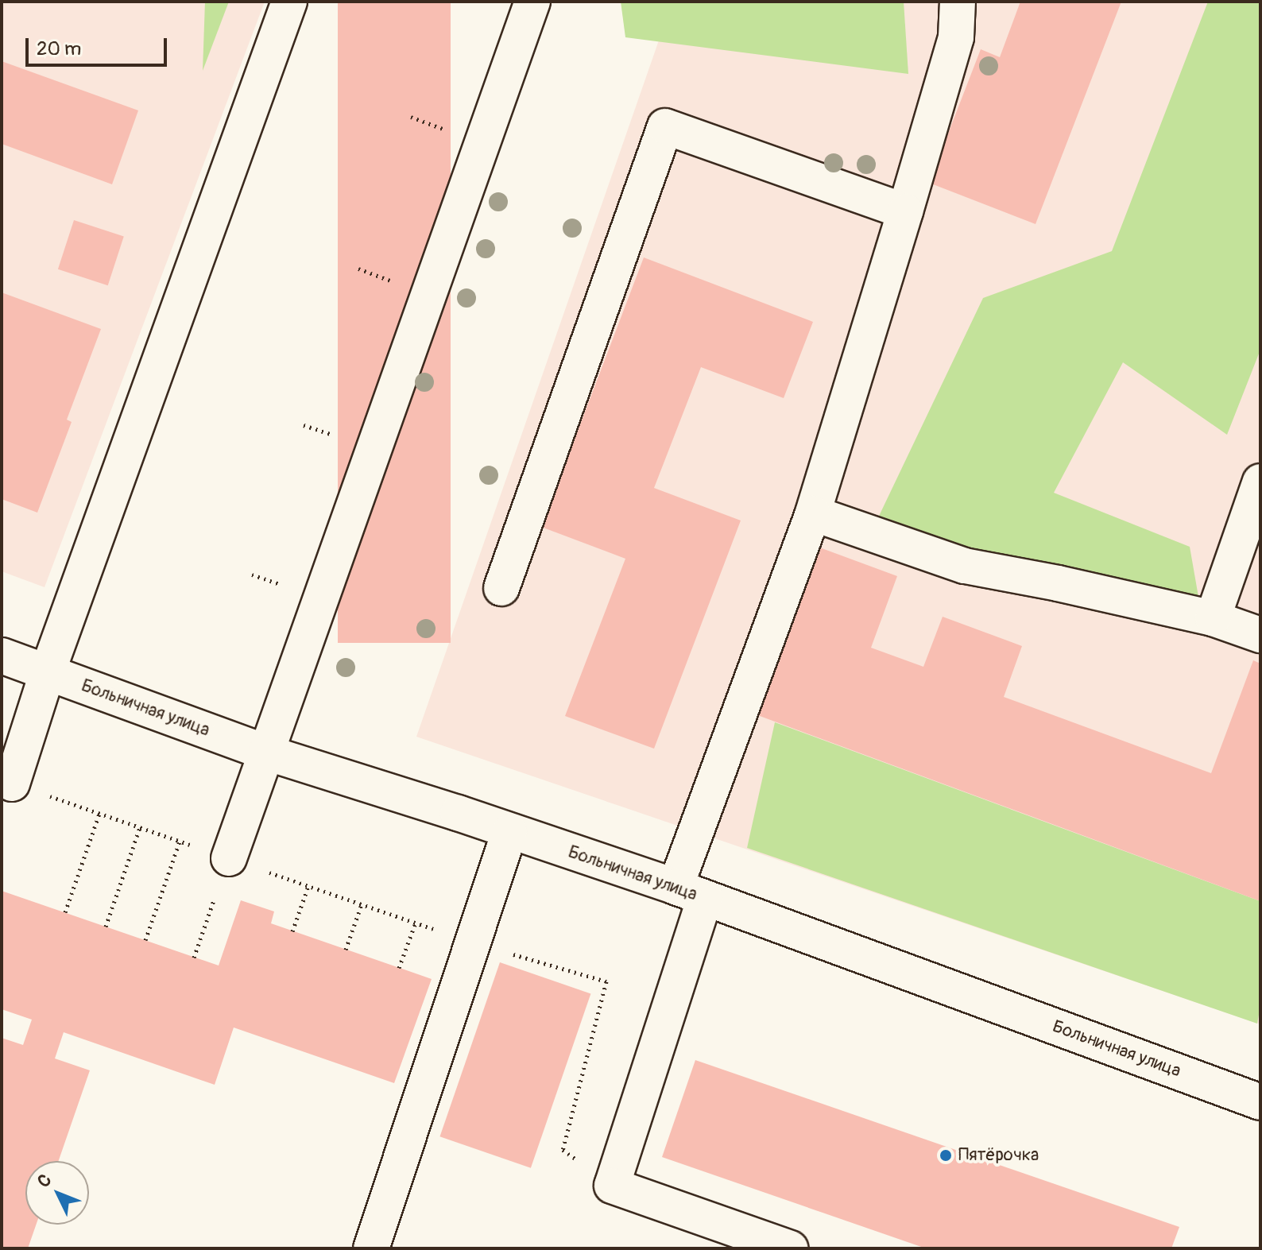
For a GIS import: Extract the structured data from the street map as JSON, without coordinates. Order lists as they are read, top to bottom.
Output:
{
  "streets": {
    "street": ["Больничная улица"]
  },
  "places": ["Пятёрочка"],
  "scale_bar": "20 m",
  "north": "top left"
}
